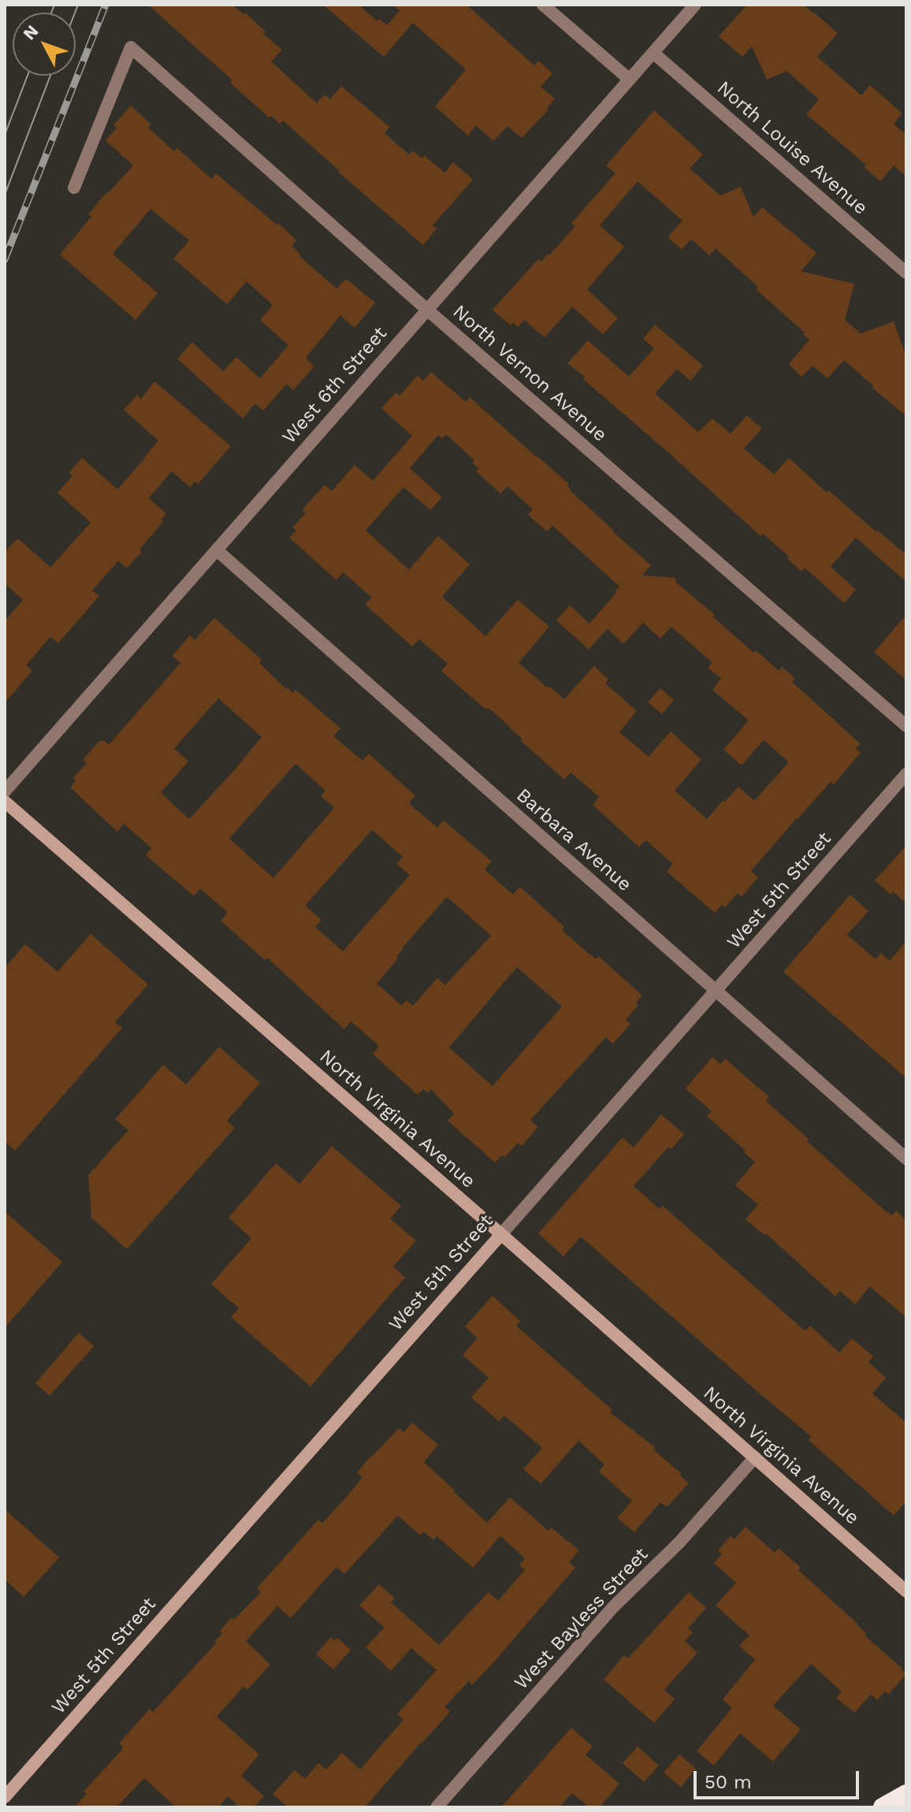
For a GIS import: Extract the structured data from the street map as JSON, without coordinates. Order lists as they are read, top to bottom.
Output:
{
  "streets": {
    "street": [
      "North Louise Avenue",
      "North Vernon Avenue",
      "West 6th Street",
      "Barbara Avenue",
      "West 5th Street",
      "North Virginia Avenue",
      "West Bayless Street"
    ]
  },
  "crossings": [
    ["North Louise Avenue", "West 6th Street"],
    ["North Vernon Avenue", "West 6th Street"],
    ["West 6th Street", "Barbara Avenue"],
    ["Barbara Avenue", "West 5th Street"],
    ["West 5th Street", "North Virginia Avenue"],
    ["North Virginia Avenue", "West Bayless Street"]
  ],
  "scale_bar": "50 m",
  "north": "top left"
}
